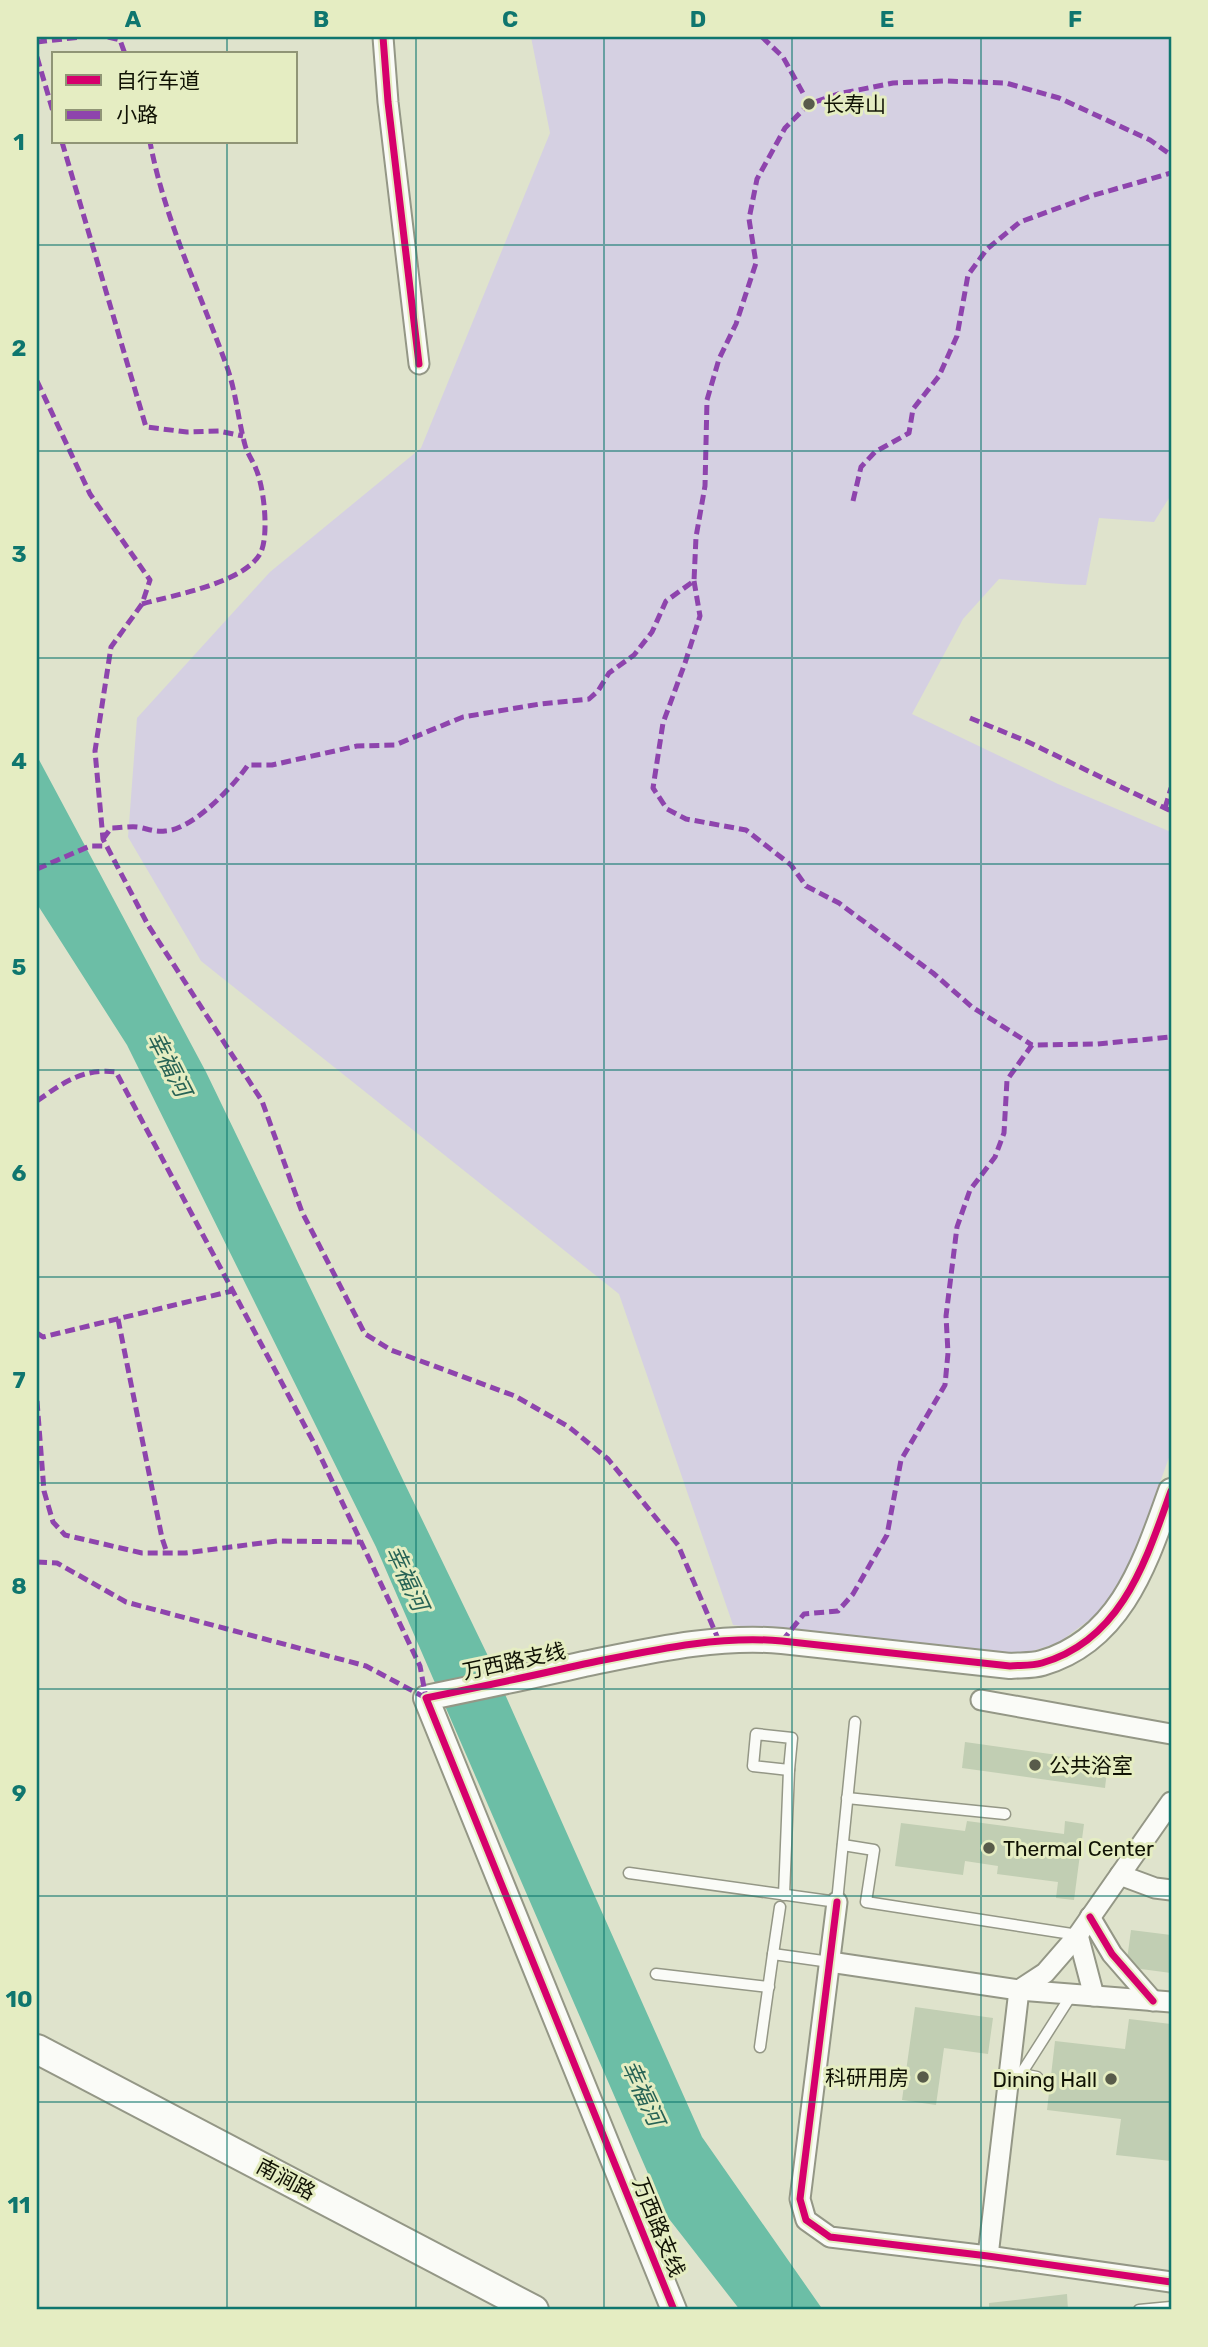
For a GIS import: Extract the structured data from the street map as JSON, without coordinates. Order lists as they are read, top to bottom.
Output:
{
  "streets": {
    "main road": ["南涧路"],
    "street": ["万西路支线"]
  },
  "water": ["幸福河"],
  "places": [
    "长寿山",
    "公共浴室",
    "Thermal Center",
    "科研用房",
    "Dining Hall"
  ],
  "legend": ["自行车道", "小路"],
  "grid": {
    "columns": [
      "A",
      "B",
      "C",
      "D",
      "E",
      "F"
    ],
    "rows": [
      "1",
      "2",
      "3",
      "4",
      "5",
      "6",
      "7",
      "8",
      "9",
      "10",
      "11"
    ]
  }
}
